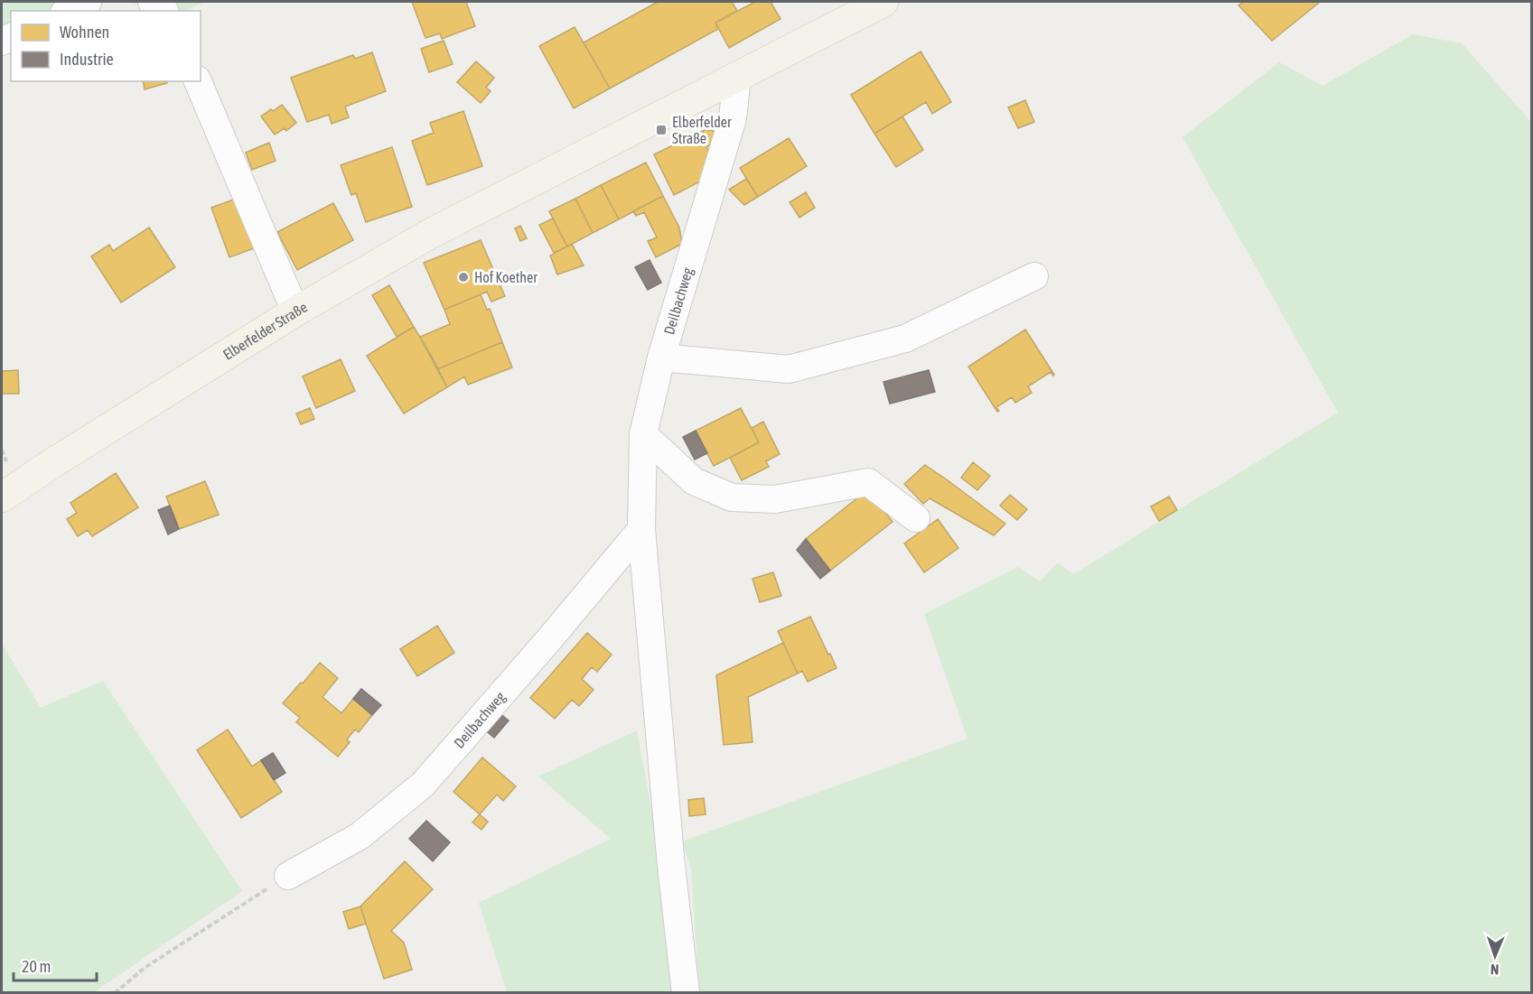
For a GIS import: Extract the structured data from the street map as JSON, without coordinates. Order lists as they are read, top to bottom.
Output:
{
  "streets": {
    "main road": ["Elberfelder Straße"],
    "street": ["Deilbachweg"]
  },
  "crossings": [
    ["Deilbachweg", "Elberfelder Straße"]
  ],
  "places": {
    "transit": ["Elberfelder Straße"],
    "other": ["Hof Koether"]
  },
  "legend": ["Wohnen", "Industrie"],
  "scale_bar": "20 m",
  "north": "bottom"
}
